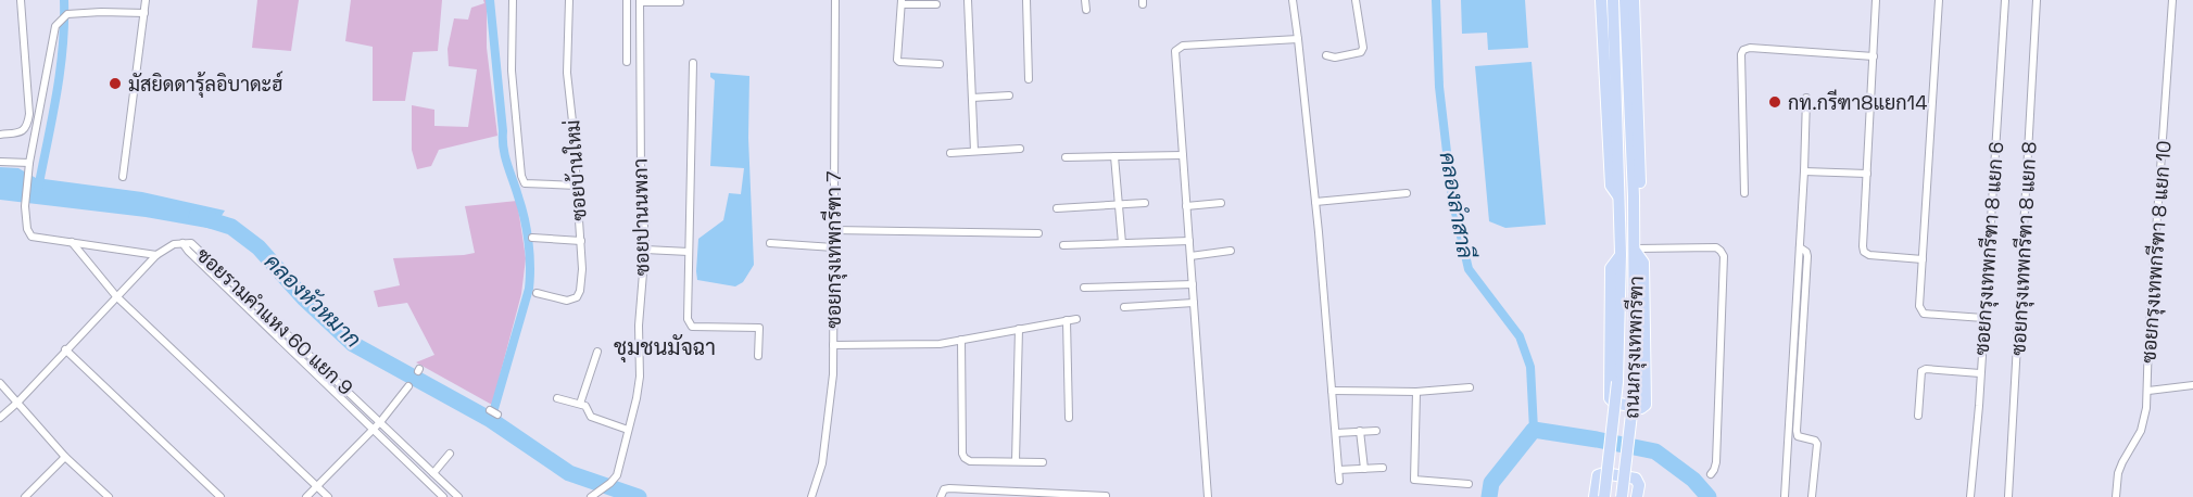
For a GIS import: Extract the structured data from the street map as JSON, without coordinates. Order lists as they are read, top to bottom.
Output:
{
  "streets": {
    "main road": ["ถนนกรุงเทพกรีฑา"],
    "street": [
      "ซอยบ้านใหม่",
      "ซอยปานนพภา",
      "ซอยกรุงเทพกรีฑา 8 แยก 6",
      "ซอยกรุงเทพกรีฑา 8 แยก 8",
      "ซอยกรุงเทพกรีฑา 7",
      "ซอยกรุงเทพกรีฑา 8 แยก 10",
      "ซอยรามคำแหง 60 แยก 9"
    ]
  },
  "districts": ["ชุมชนมัจฉา"],
  "water": ["คลองลำสาลี", "คลองหัวหมาก"],
  "places": ["มัสยิดดารุ้ลอิบาดะฮ์", "กท.กรีฑา8แยก14"]
}
